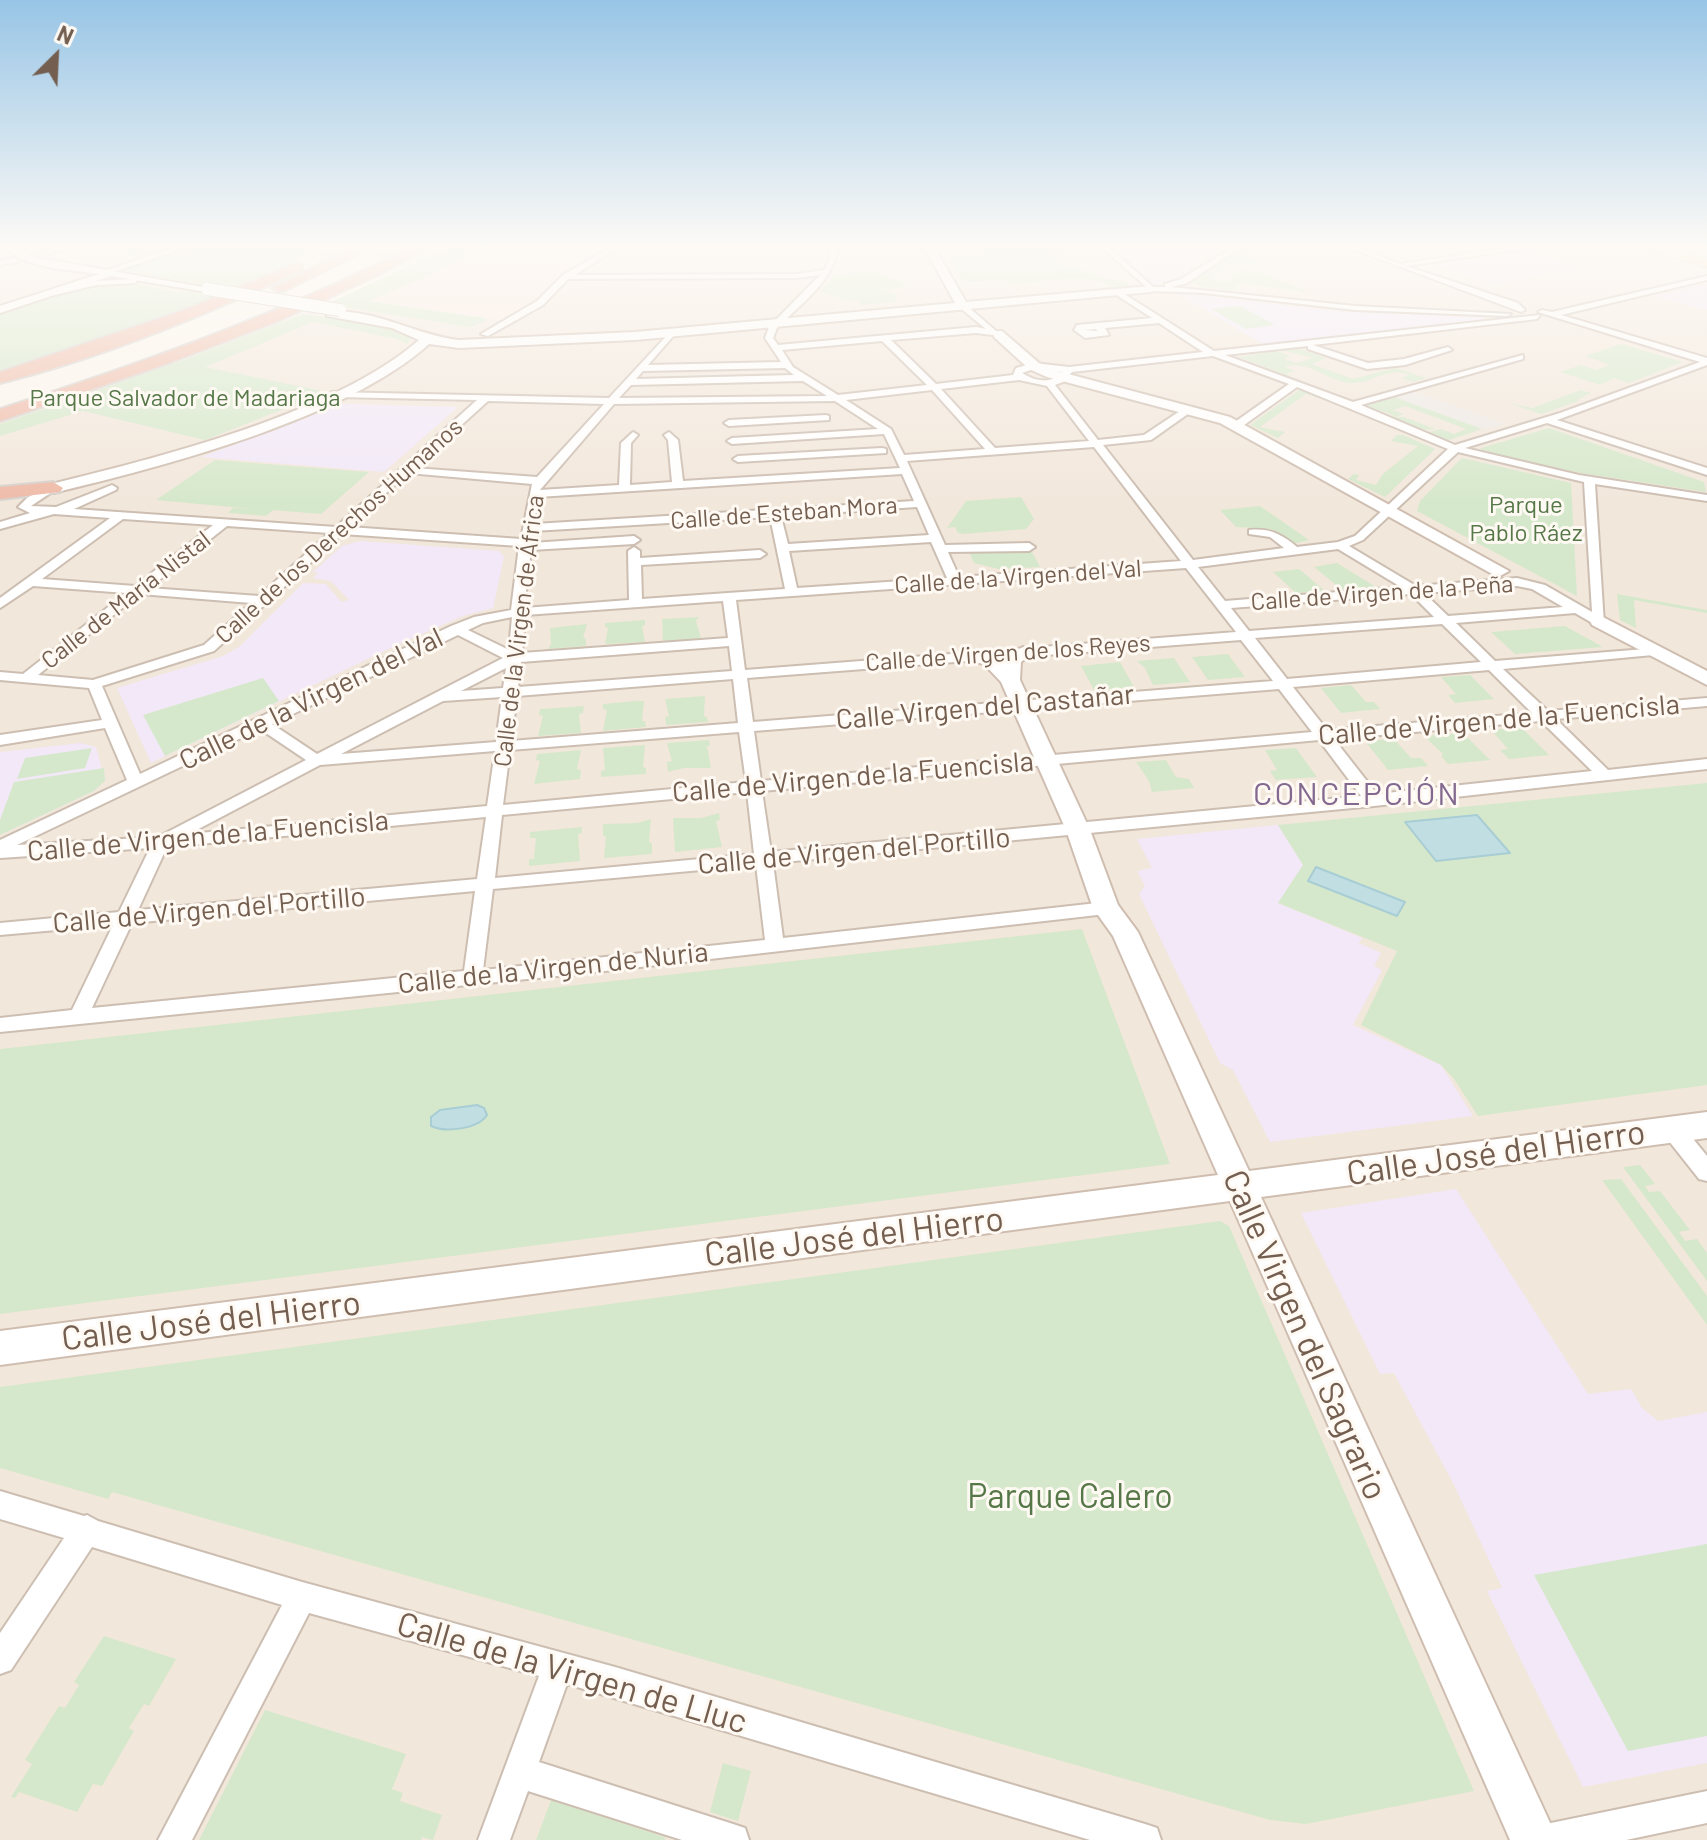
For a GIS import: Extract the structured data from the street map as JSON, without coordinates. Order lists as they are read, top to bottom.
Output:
{
  "streets": {
    "street": [
      "Calle de Esteban Mora",
      "Calle de los Derechos Humanos",
      "Calle de la Virgen del Val",
      "Calle de Virgen de la Peña",
      "Calle de María Nistal",
      "Calle de la Virgen de África",
      "Calle de Virgen de los Reyes",
      "Calle Virgen del Castañar",
      "Calle de Virgen de la Fuencisla",
      "Calle de Virgen del Portillo",
      "Calle de la Virgen de Nuria",
      "Calle José del Hierro",
      "Calle Virgen del Sagrario",
      "Calle de la Virgen de Lluc"
    ]
  },
  "crossings": [
    ["Calle de Esteban Mora", "Calle de los Derechos Humanos"],
    ["Calle de Esteban Mora", "Calle de María Nistal"],
    ["Calle de Esteban Mora", "Calle de la Virgen de África"],
    ["Calle de la Virgen del Val", "Calle de la Virgen de África"],
    ["Calle de la Virgen del Val", "Calle de Virgen de la Fuencisla"],
    ["Calle de la Virgen de África", "Calle de Virgen de los Reyes"],
    ["Calle de la Virgen de África", "Calle Virgen del Castañar"],
    ["Calle de la Virgen de África", "Calle de Virgen de la Fuencisla"],
    ["Calle de la Virgen de África", "Calle de Virgen del Portillo"],
    ["Calle de la Virgen de África", "Calle de la Virgen de Nuria"],
    ["Calle Virgen del Castañar", "Calle Virgen del Sagrario"],
    ["Calle de Virgen de la Fuencisla", "Calle Virgen del Sagrario"],
    ["Calle de Virgen del Portillo", "Calle Virgen del Sagrario"],
    ["Calle de la Virgen de Nuria", "Calle Virgen del Sagrario"],
    ["Calle José del Hierro", "Calle Virgen del Sagrario"]
  ],
  "districts": ["CONCEPCIÓN"],
  "parks": ["Parque Salvador de Madariaga", "Parque Pablo Ráez", "Parque Calero"],
  "north": "top right"
}
